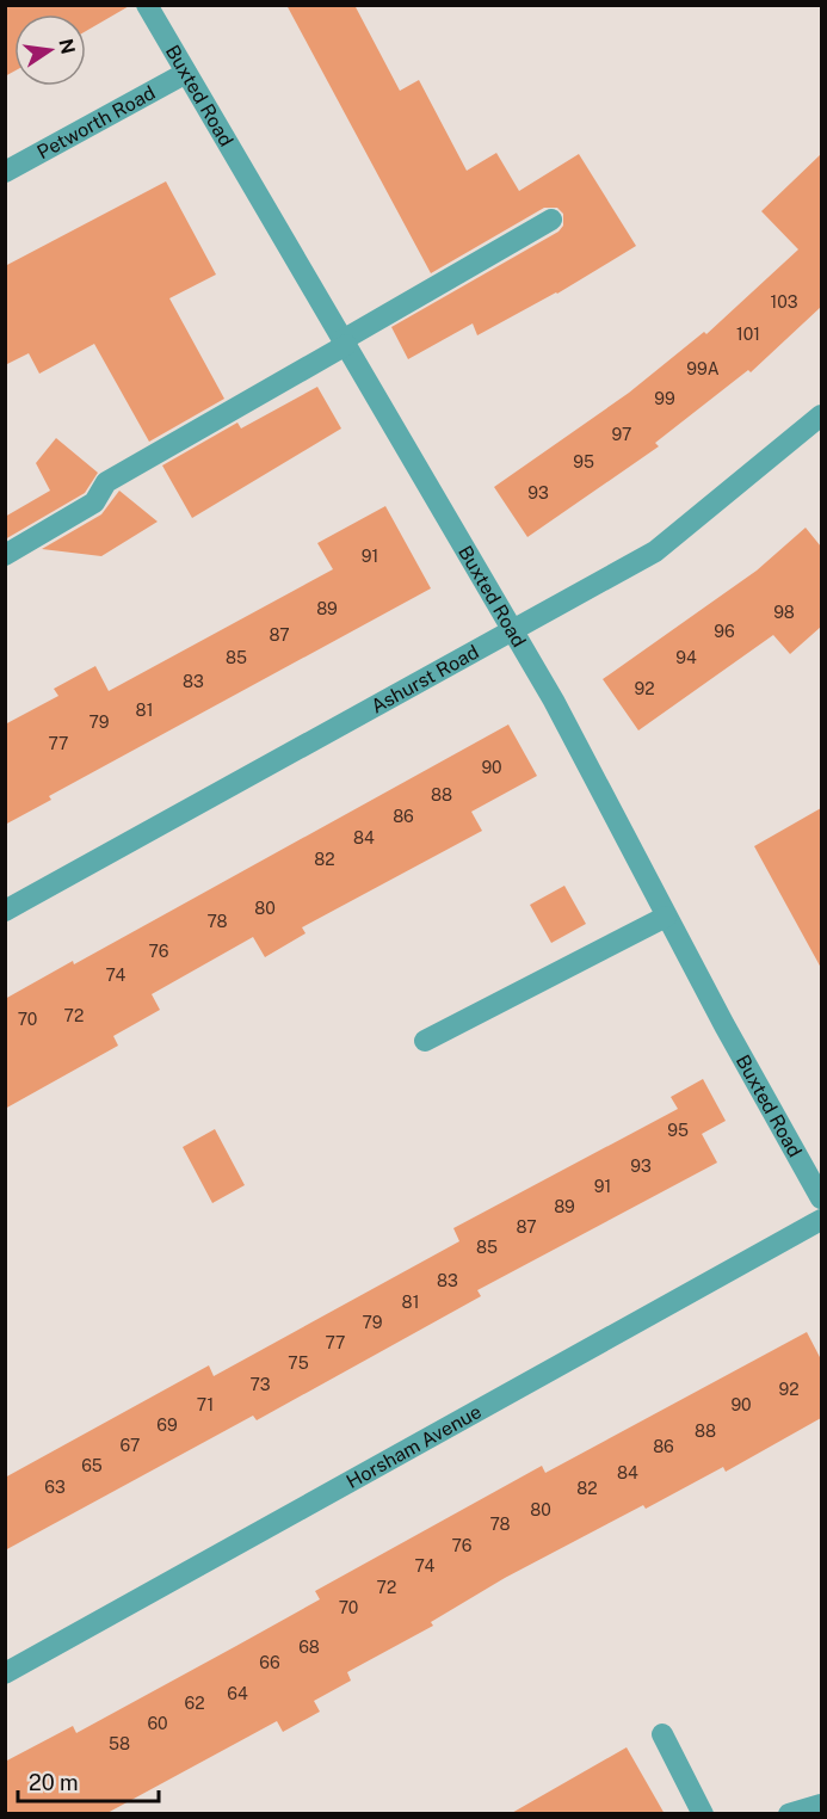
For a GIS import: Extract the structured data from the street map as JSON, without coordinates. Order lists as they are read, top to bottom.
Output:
{
  "streets": {
    "street": [
      "Buxted Road",
      "Petworth Road",
      "Ashurst Road",
      "Horsham Avenue"
    ]
  },
  "crossings": [
    ["Buxted Road", "Petworth Road"],
    ["Buxted Road", "Ashurst Road"]
  ],
  "house_numbers": [
    "103",
    "101",
    "99A",
    "99",
    "97",
    "95",
    "93",
    "91",
    "89",
    "98",
    "96",
    "87",
    "85",
    "94",
    "83",
    "92",
    "81",
    "79",
    "77",
    "90",
    "88",
    "86",
    "84",
    "82",
    "80",
    "78",
    "76",
    "74",
    "72",
    "70",
    "95",
    "93",
    "91",
    "89",
    "87",
    "85",
    "83",
    "81",
    "79",
    "77",
    "75",
    "73",
    "92",
    "71",
    "90",
    "69",
    "88",
    "67",
    "86",
    "65",
    "84",
    "63",
    "82",
    "80",
    "78",
    "76",
    "74",
    "72",
    "70",
    "68",
    "66",
    "64",
    "62",
    "60",
    "58"
  ],
  "scale_bar": "20 m",
  "north": "right"
}
